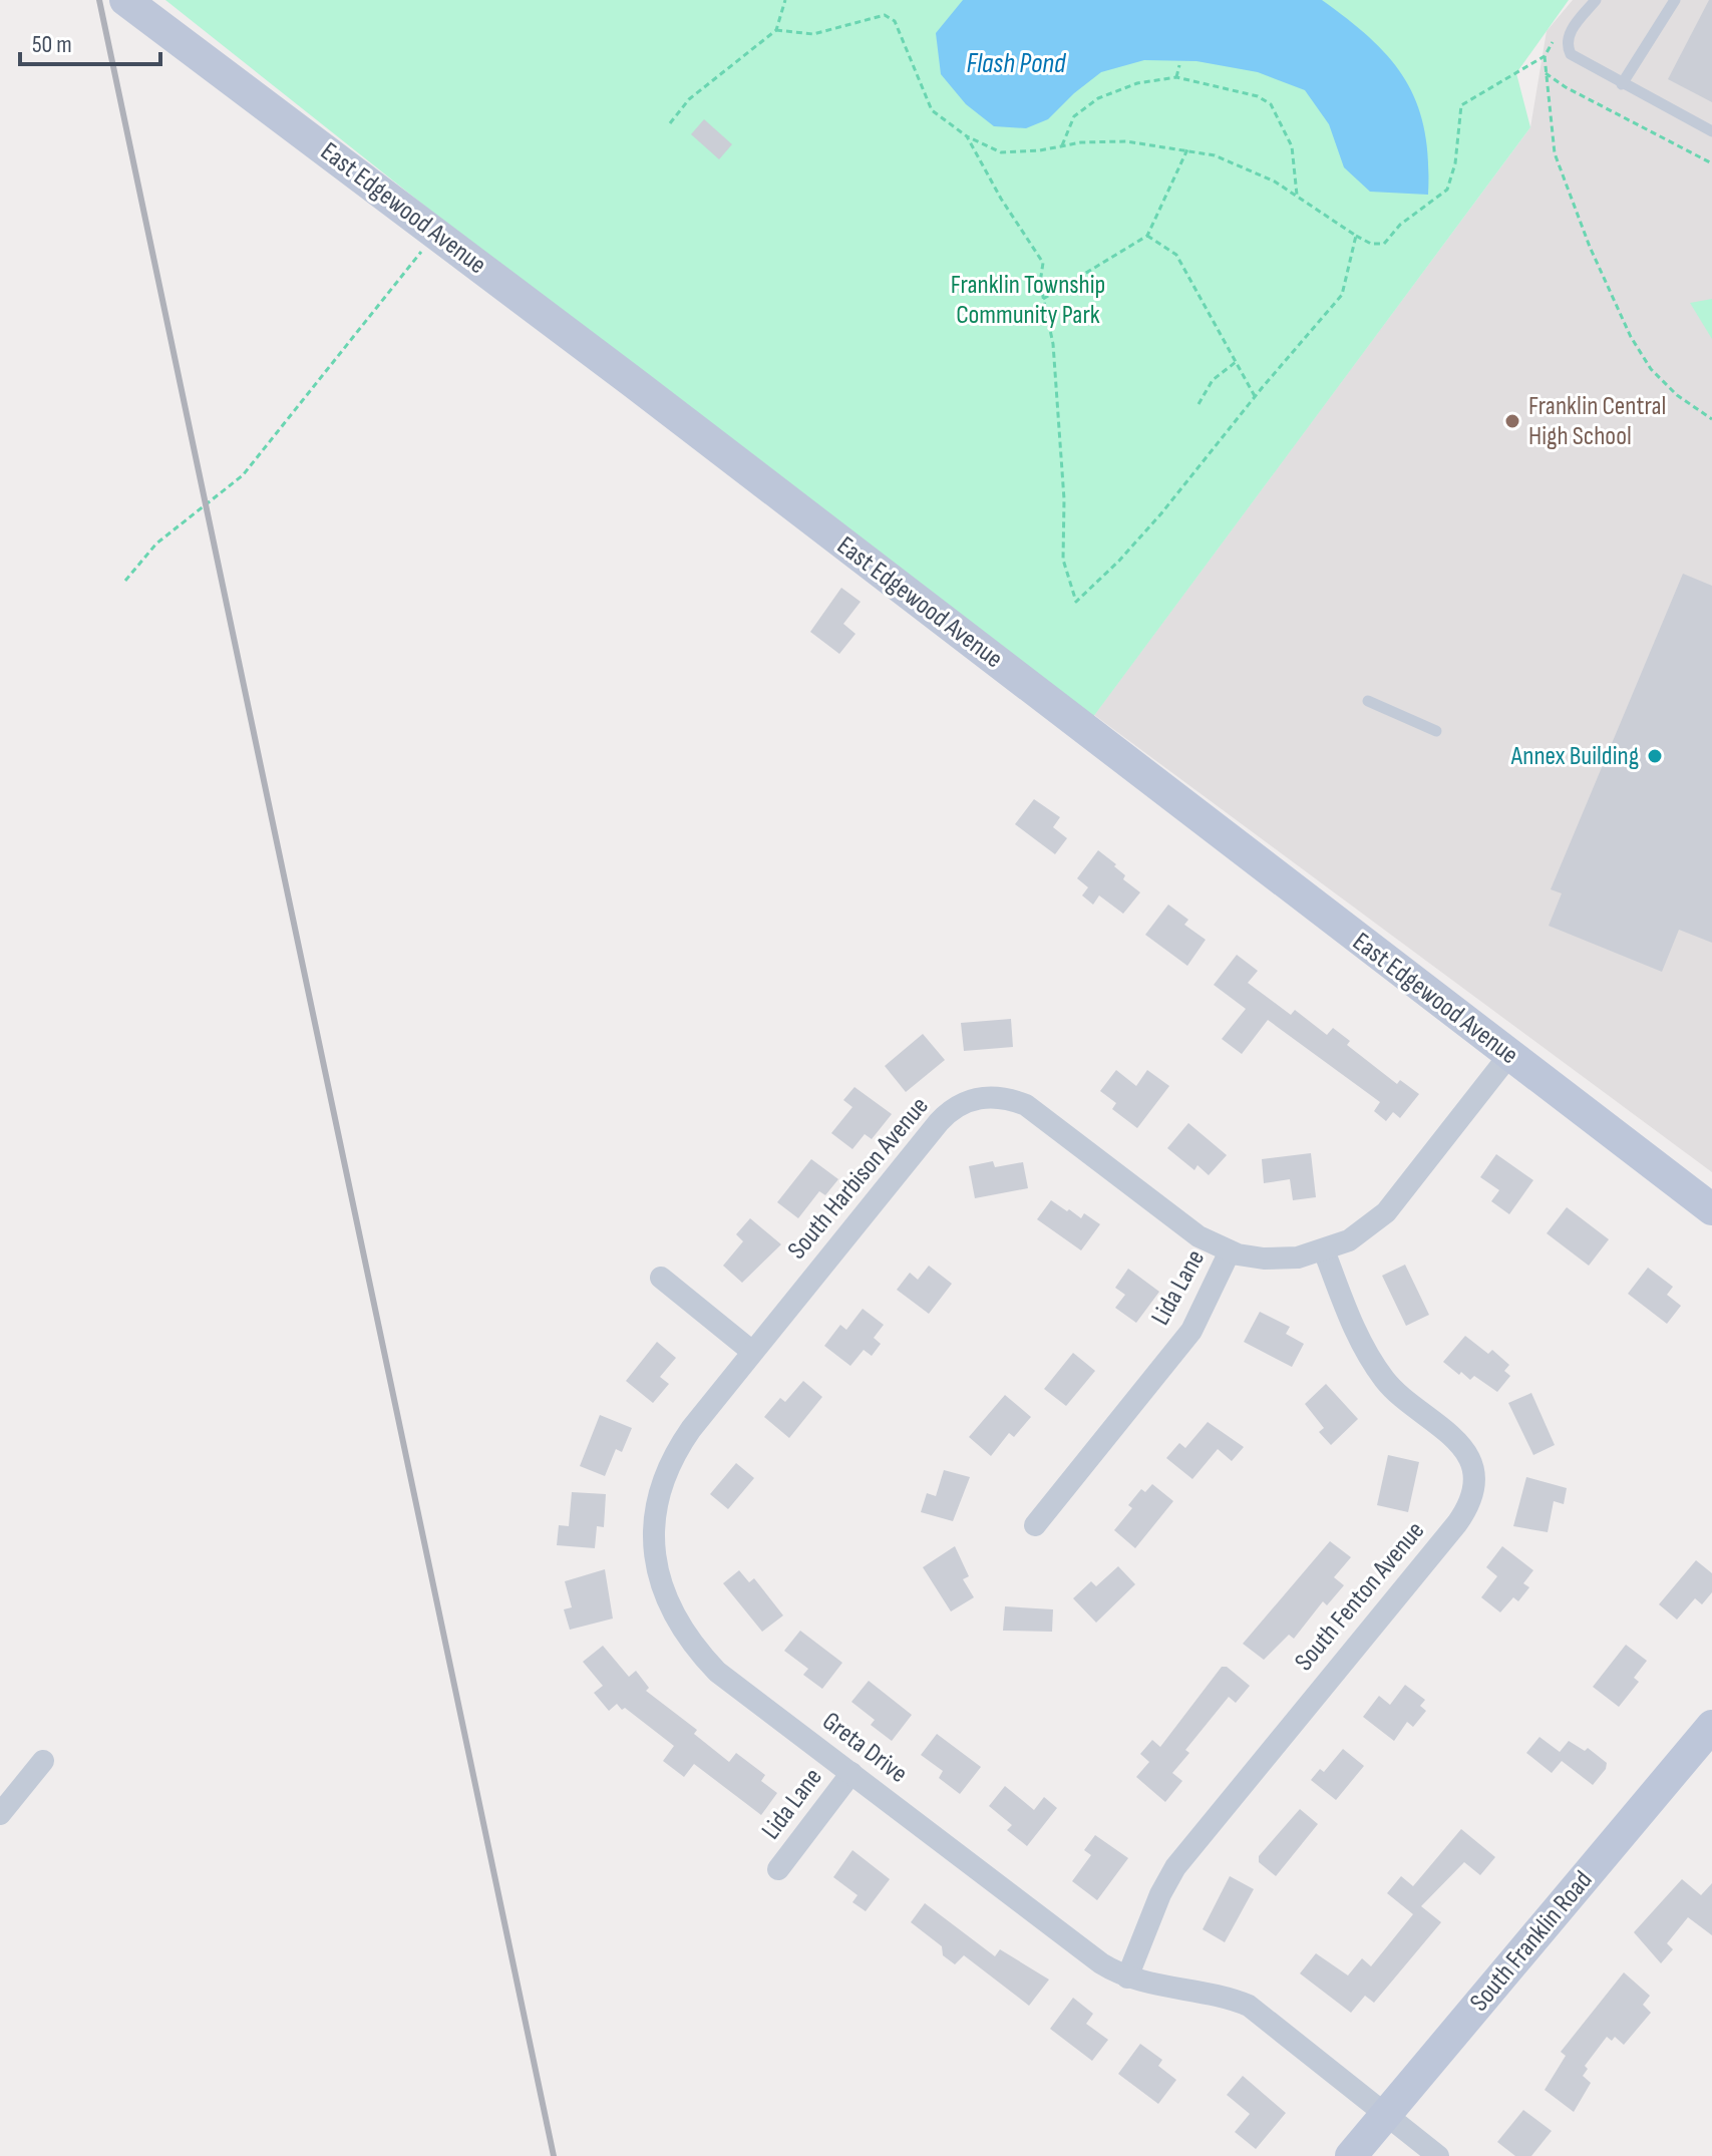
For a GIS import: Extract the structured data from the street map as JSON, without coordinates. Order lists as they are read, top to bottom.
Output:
{
  "streets": {
    "main road": ["East Edgewood Avenue", "South Franklin Road"],
    "street": [
      "South Harbison Avenue",
      "Lida Lane",
      "South Fenton Avenue",
      "Greta Drive"
    ]
  },
  "crossings": [
    ["East Edgewood Avenue", "Lida Lane"],
    ["South Harbison Avenue", "Lida Lane"],
    ["South Harbison Avenue", "Greta Drive"],
    ["Lida Lane", "South Fenton Avenue"],
    ["Lida Lane", "Greta Drive"],
    ["South Fenton Avenue", "Greta Drive"],
    ["Greta Drive", "South Franklin Road"]
  ],
  "water": ["Flash Pond"],
  "parks": ["Franklin Township Community Park"],
  "places": ["Franklin Central High School", "Annex Building"],
  "scale_bar": "50 m"
}
